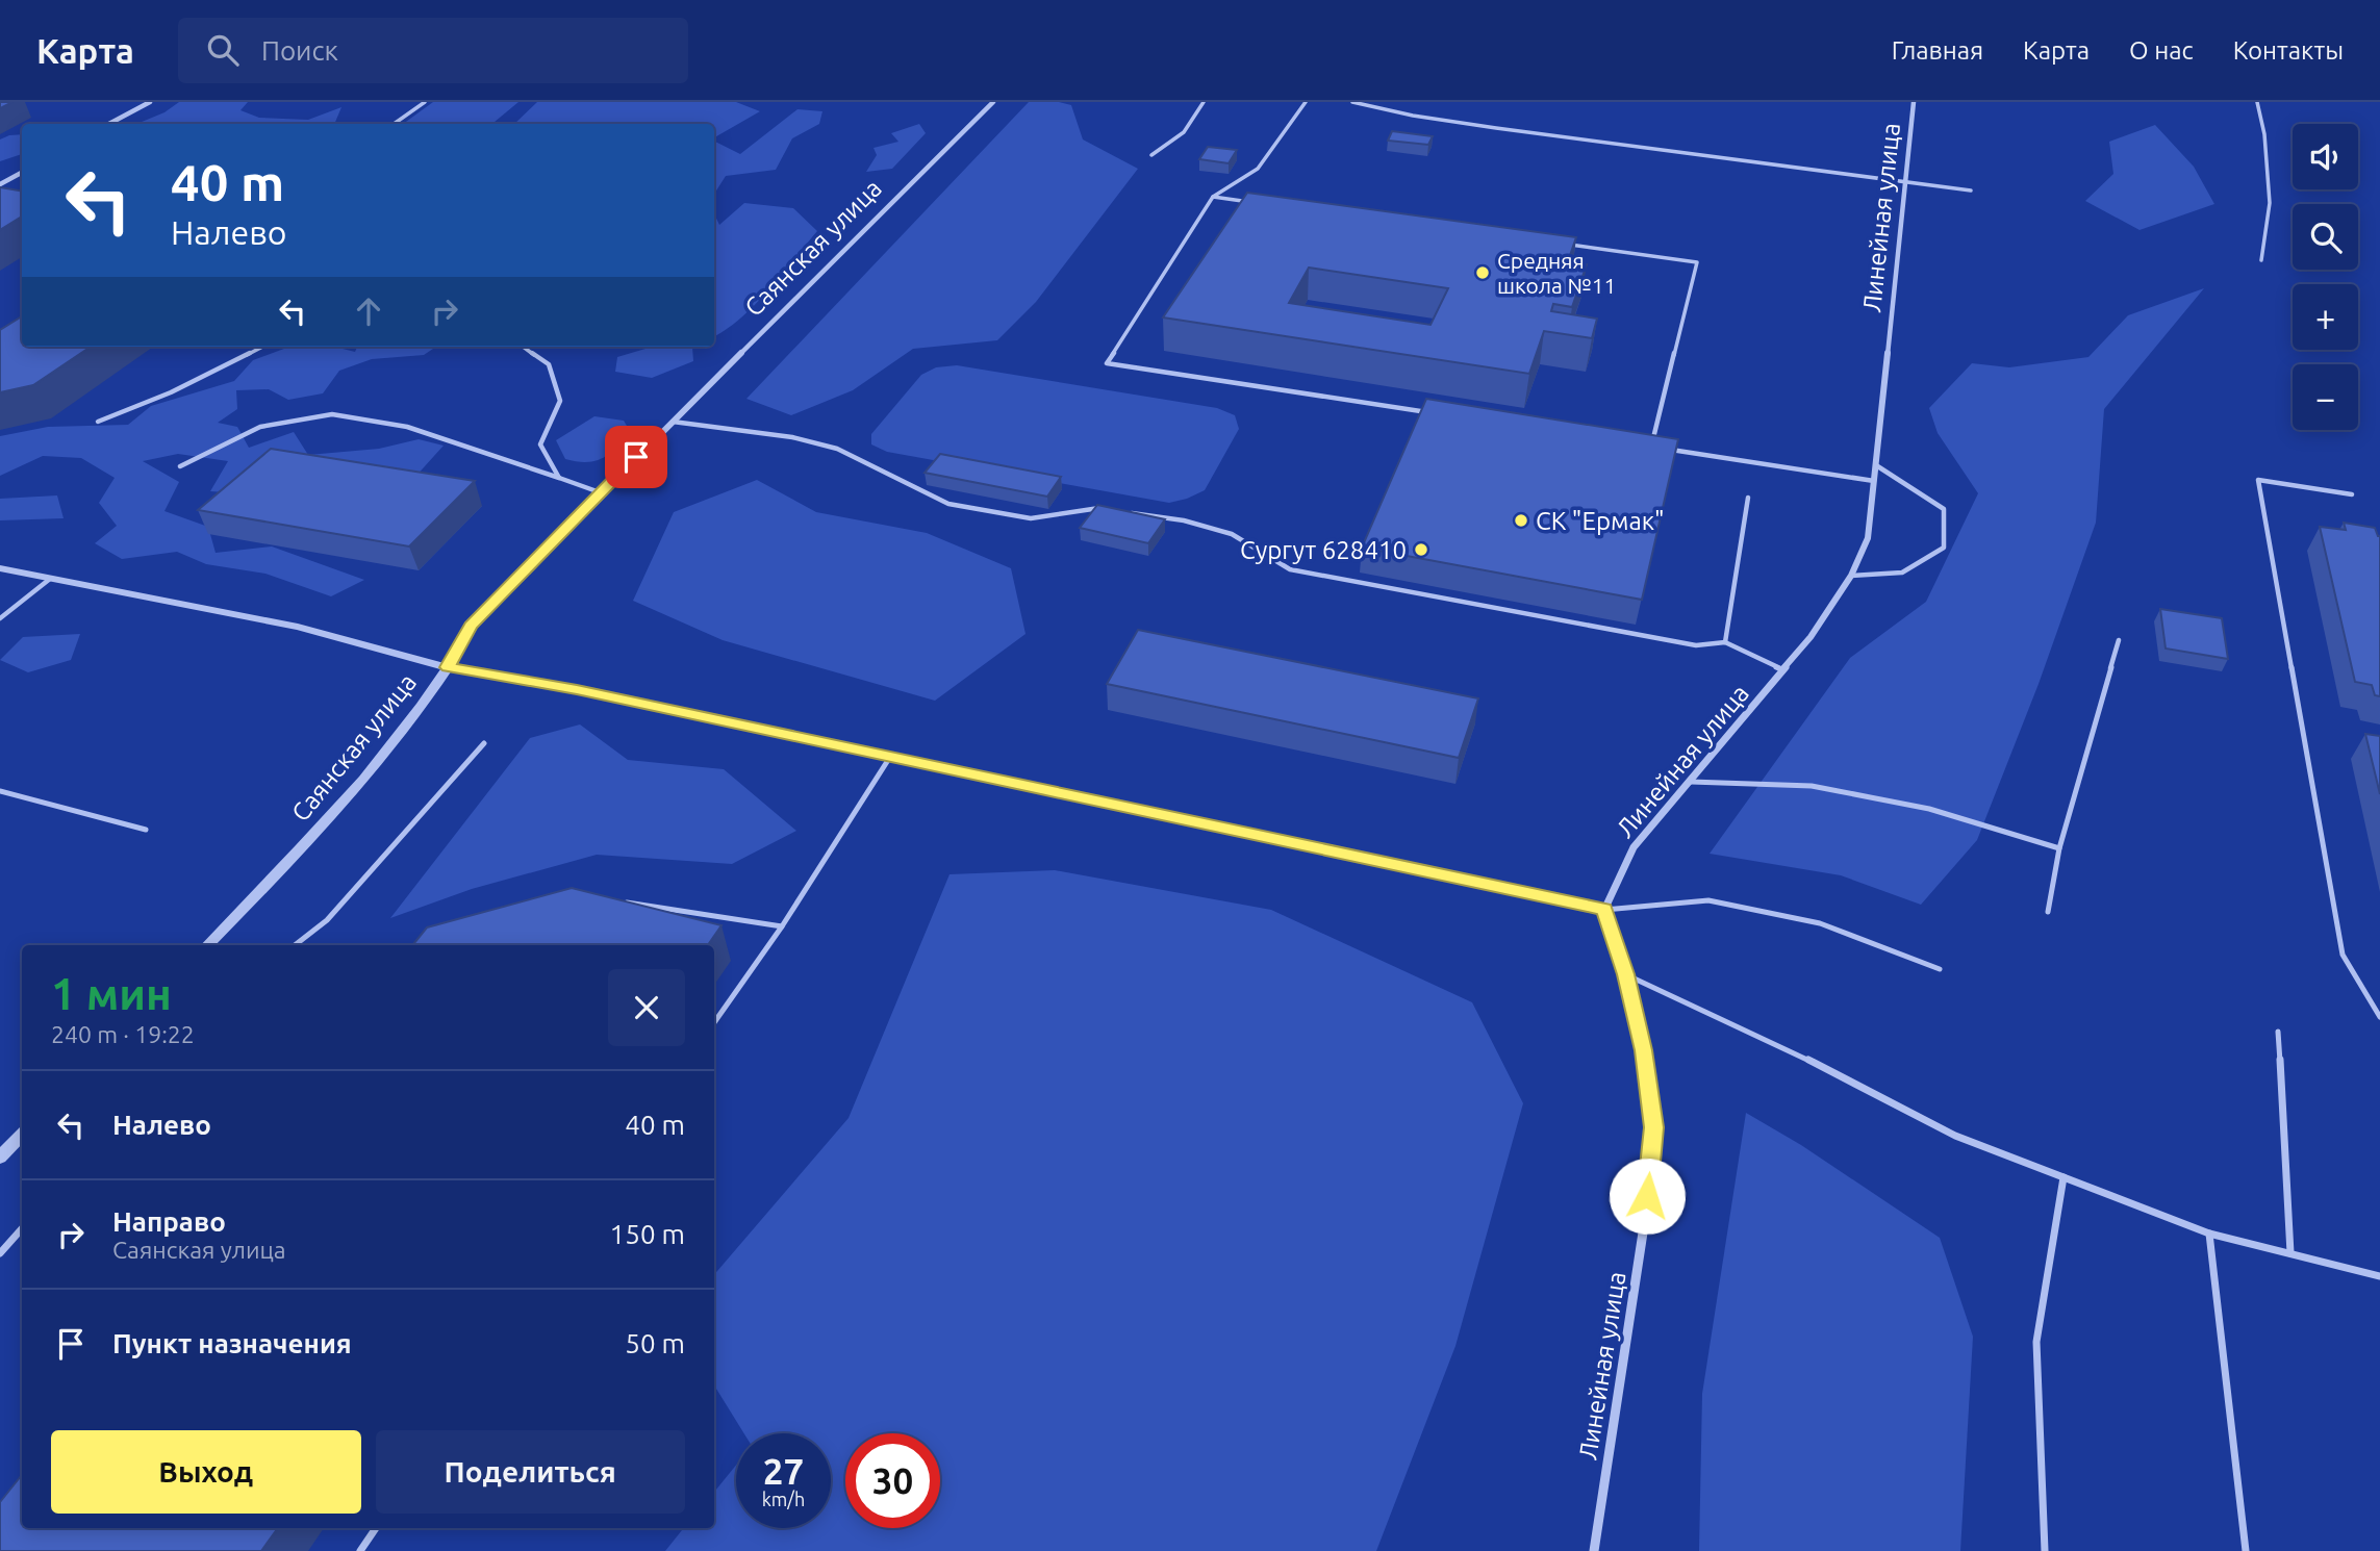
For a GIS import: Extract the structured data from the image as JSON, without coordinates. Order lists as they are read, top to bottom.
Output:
{
  "streets": {
    "street": ["Линейная улица", "Саянская улица"]
  },
  "places": ["Средняя школа №11", "СК \"Ермак\"", "Сургут 628410"],
  "page": {
    "header": "Карта",
    "search": "Поиск",
    "nav": [
      "Главная",
      "Карта",
      "О нас",
      "Контакты"
    ],
    "map_buttons": ["+", "−"],
    "turn": ["40 m", "Налево"],
    "heading": ["1 мин", "240 m · 19:22"],
    "list": [
      {
        "name": "Налево",
        "value": "40 m"
      },
      {
        "name": "Направо",
        "note": "Саянская улица",
        "value": "150 m"
      },
      {
        "name": "Пункт назначения",
        "value": "50 m"
      }
    ],
    "buttons": ["Выход", "Поделиться"],
    "speed": "27 km/h",
    "limit": "30"
  }
}
